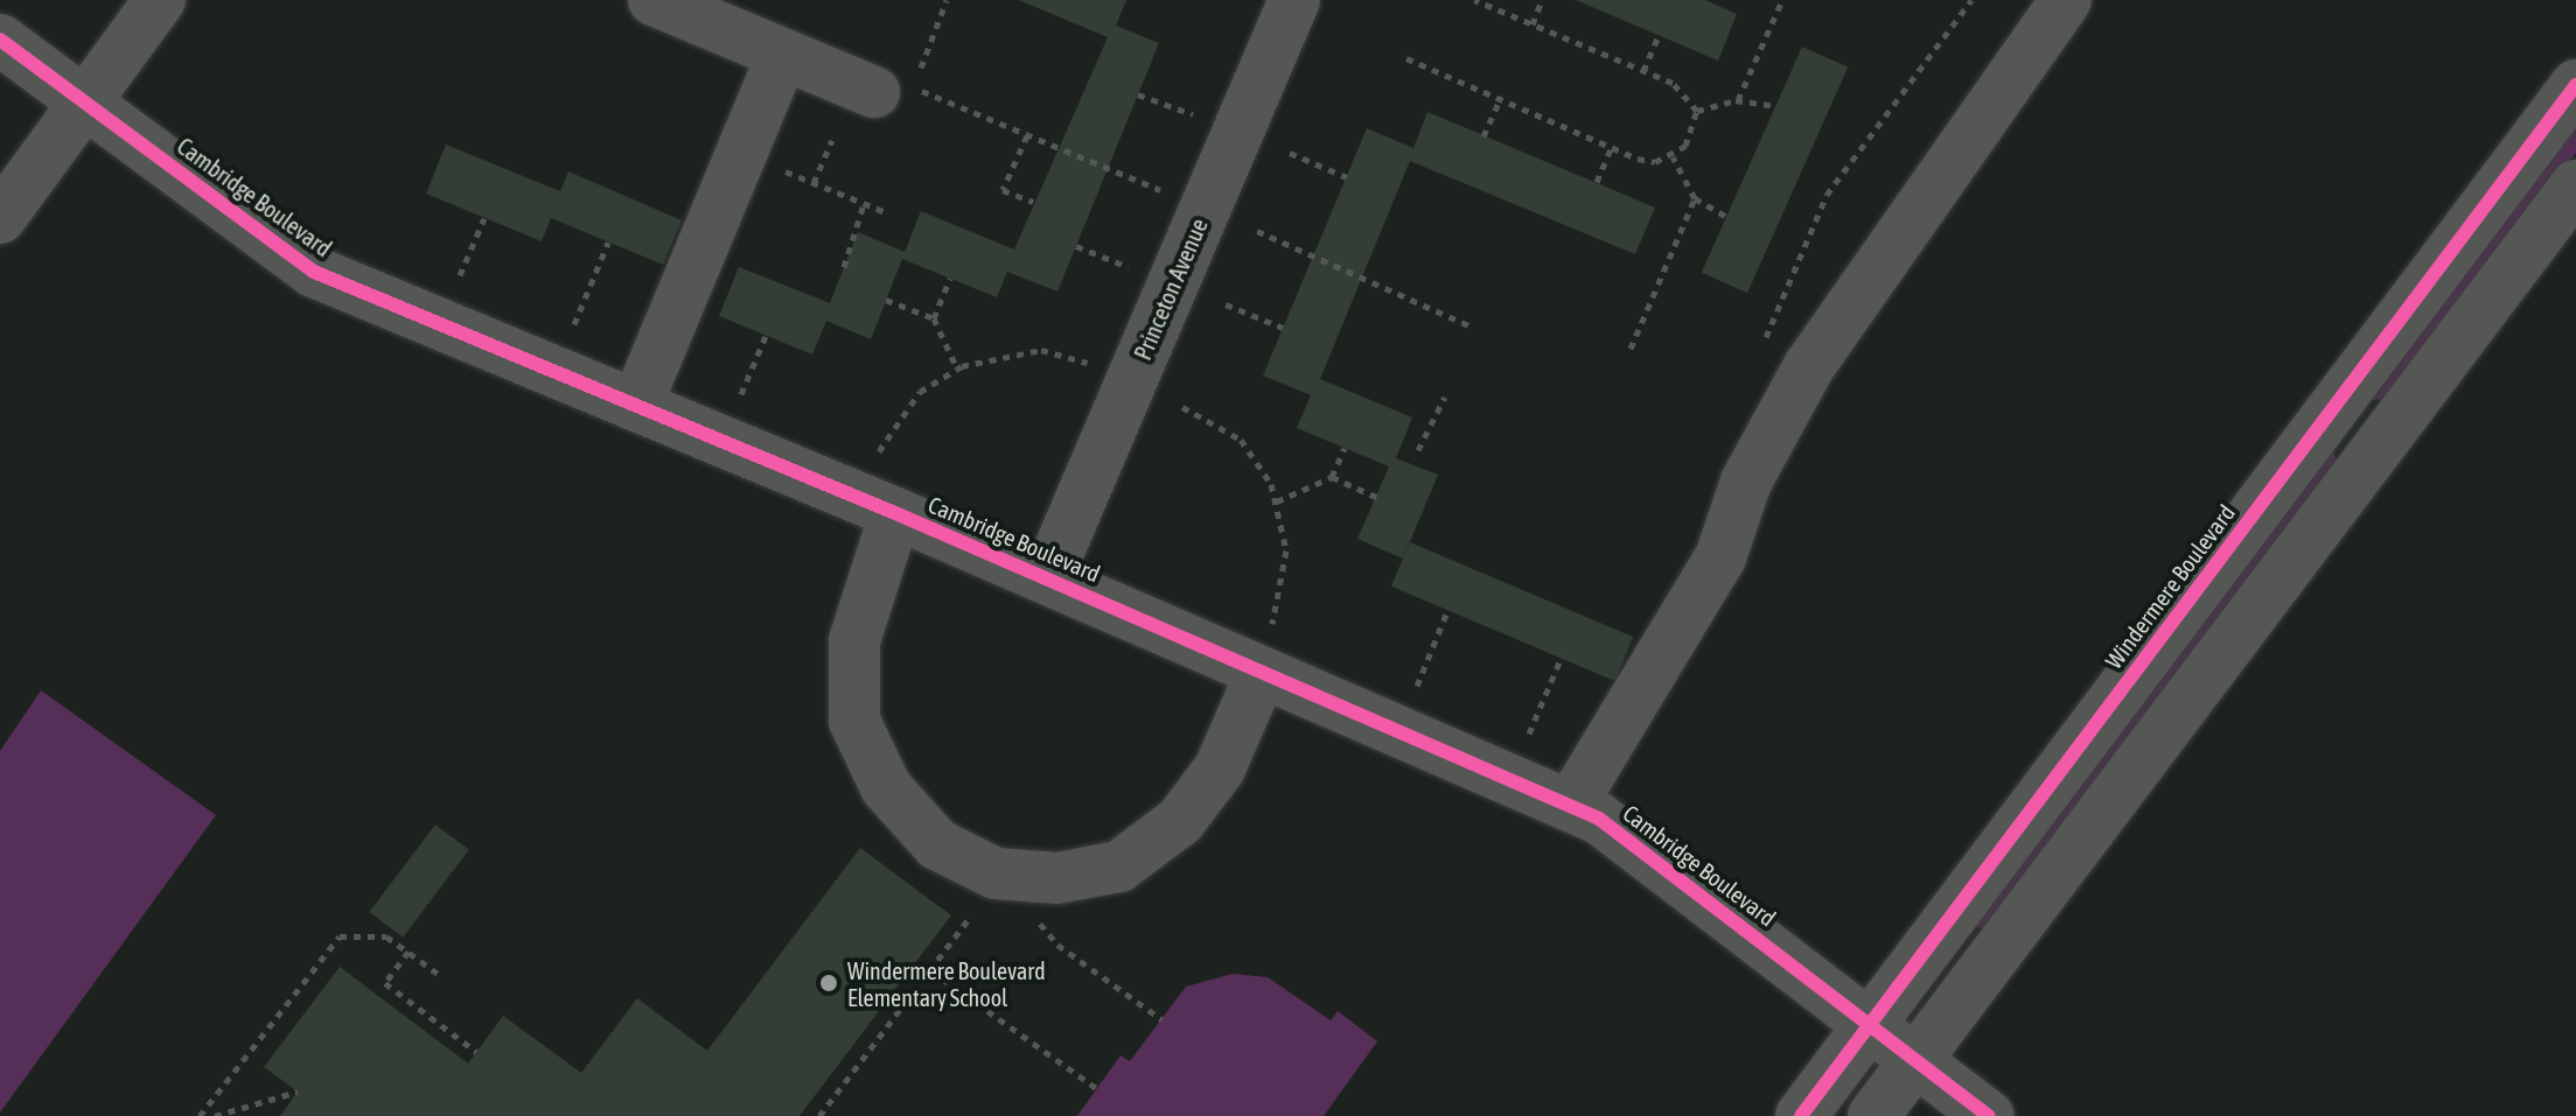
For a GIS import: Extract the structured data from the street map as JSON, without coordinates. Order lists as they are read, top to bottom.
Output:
{
  "streets": {
    "street": ["Cambridge Boulevard", "Princeton Avenue", "Windermere Boulevard"]
  },
  "crossings": [
    ["Cambridge Boulevard", "Princeton Avenue"],
    ["Cambridge Boulevard", "Windermere Boulevard"]
  ],
  "places": ["Windermere Boulevard Elementary School"]
}
